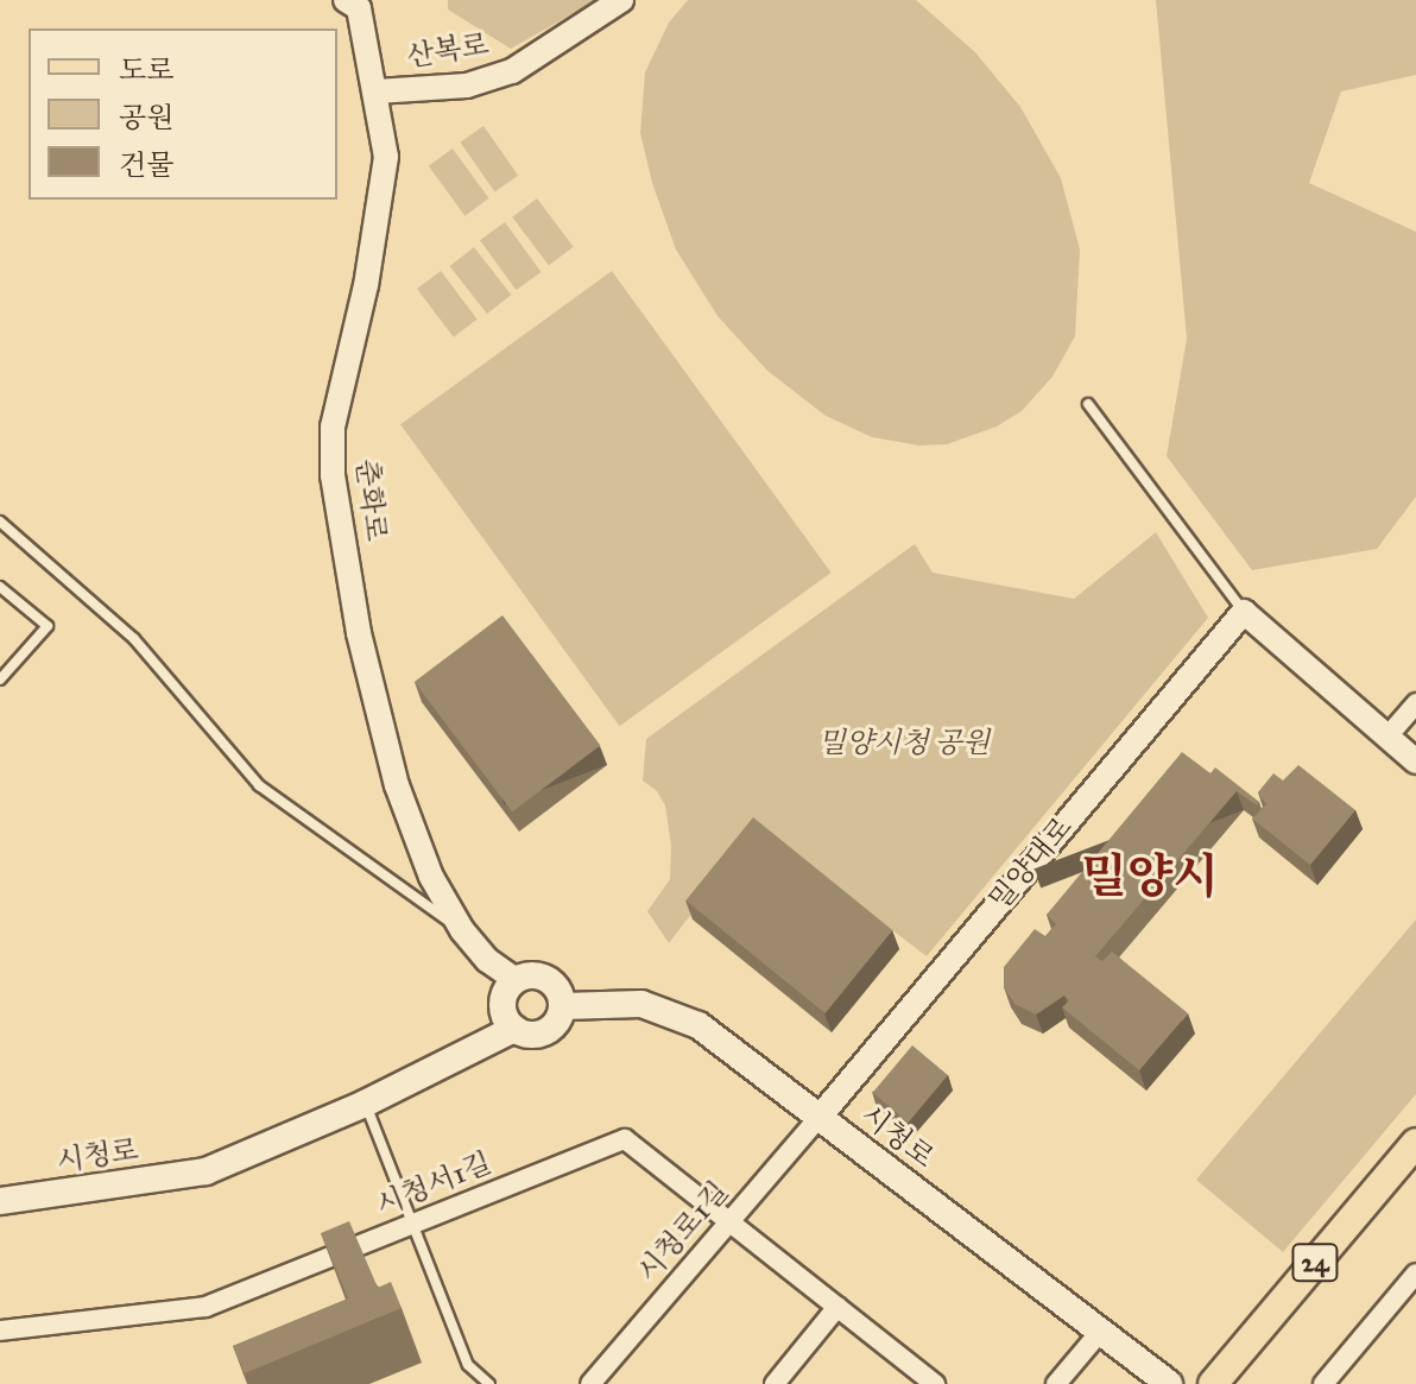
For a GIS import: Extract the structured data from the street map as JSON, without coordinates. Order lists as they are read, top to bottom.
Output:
{
  "streets": {
    "main road": ["시청로", "24"],
    "street": [
      "산복로",
      "춘화로",
      "밀양대로",
      "시청서1길",
      "시청로1길"
    ]
  },
  "crossings": [
    ["산복로", "춘화로"],
    ["춘화로", "시청로"],
    ["밀양대로", "시청로"],
    ["밀양대로", "시청로1길"],
    ["시청로", "시청로1길"],
    ["시청서1길", "시청로1길"]
  ],
  "districts": ["밀양시"],
  "parks": ["밀양시청 공원"],
  "legend": ["도로", "공원", "건물"]
}
